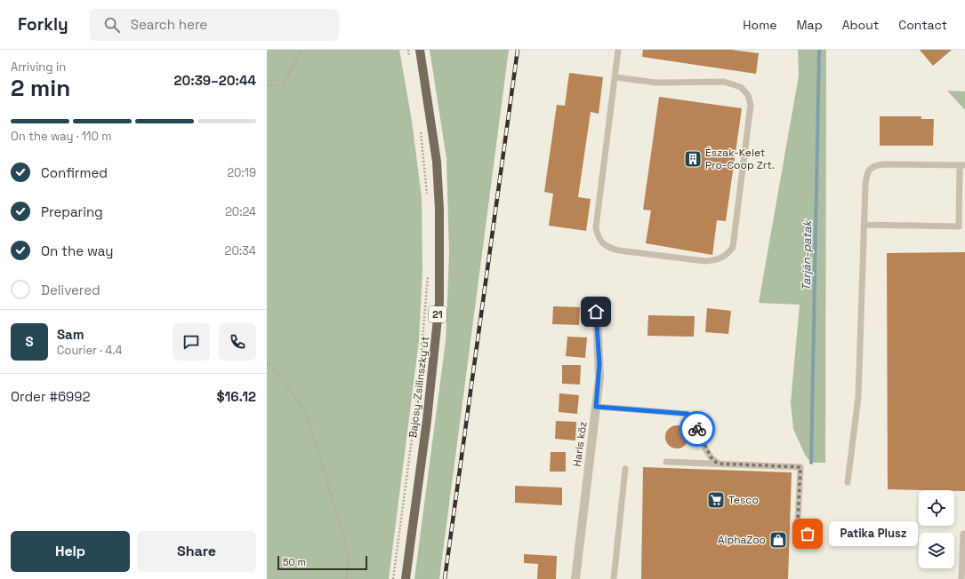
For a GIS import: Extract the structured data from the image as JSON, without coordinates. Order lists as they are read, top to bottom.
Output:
{
  "streets": {
    "main road": ["21", "Bajcsy-Zsilinszky út"],
    "street": ["Haris köz"]
  },
  "water": ["Tarján-patak"],
  "places": {
    "building": ["Észak-Kelet Pro-Coop Zrt."],
    "supermarket": ["Tesco"],
    "other": ["Patika Plusz"],
    "shop": ["AlphaZoo"]
  },
  "scale_bar": "50 m",
  "page": {
    "header": "Forkly",
    "search": "Search here",
    "nav": [
      "Home",
      "Map",
      "About",
      "Contact"
    ],
    "heading": ["2 min", "Arriving in", "20:39–20:44"],
    "panel": [
      "Sam",
      "Courier · 4.4",
      "Order #6992",
      "$16.12"
    ],
    "bar": "On the way · 110 m",
    "list": [
      ["Confirmed", "20:19"],
      ["Preparing", "20:24"],
      ["On the way", "20:34"],
      "Delivered"
    ],
    "round": "S",
    "bubble": "Patika Plusz",
    "buttons": ["Help", "Share"],
    "scale": "50 m"
  }
}
